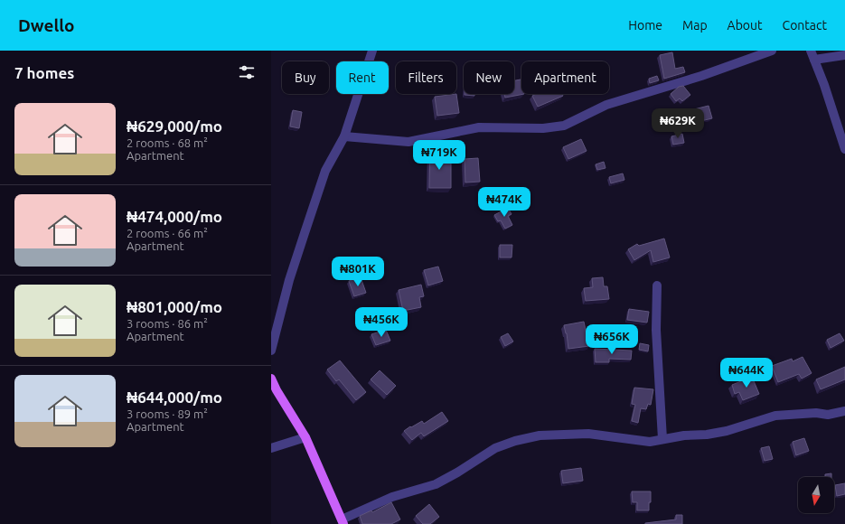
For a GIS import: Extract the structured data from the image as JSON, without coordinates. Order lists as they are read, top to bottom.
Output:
{
  "north": "bottom",
  "page": {
    "header": "Dwello",
    "nav": [
      "Home",
      "Map",
      "About",
      "Contact"
    ],
    "heading": "7 homes",
    "chip": [
      "Buy",
      "Rent",
      "Filters",
      "New",
      "Apartment"
    ],
    "list": [
      {
        "name": "₦629,000/mo",
        "note": "2 rooms · 68 m² · Apartment"
      },
      {
        "name": "₦474,000/mo",
        "note": "2 rooms · 66 m² · Apartment"
      },
      {
        "name": "₦801,000/mo",
        "note": "3 rooms · 86 m² · Apartment"
      },
      {
        "name": "₦644,000/mo",
        "note": "3 rooms · 89 m² · Apartment"
      }
    ],
    "price": [
      "₦629K",
      "₦719K",
      "₦474K",
      "₦801K",
      "₦456K",
      "₦656K",
      "₦644K"
    ]
  }
}
